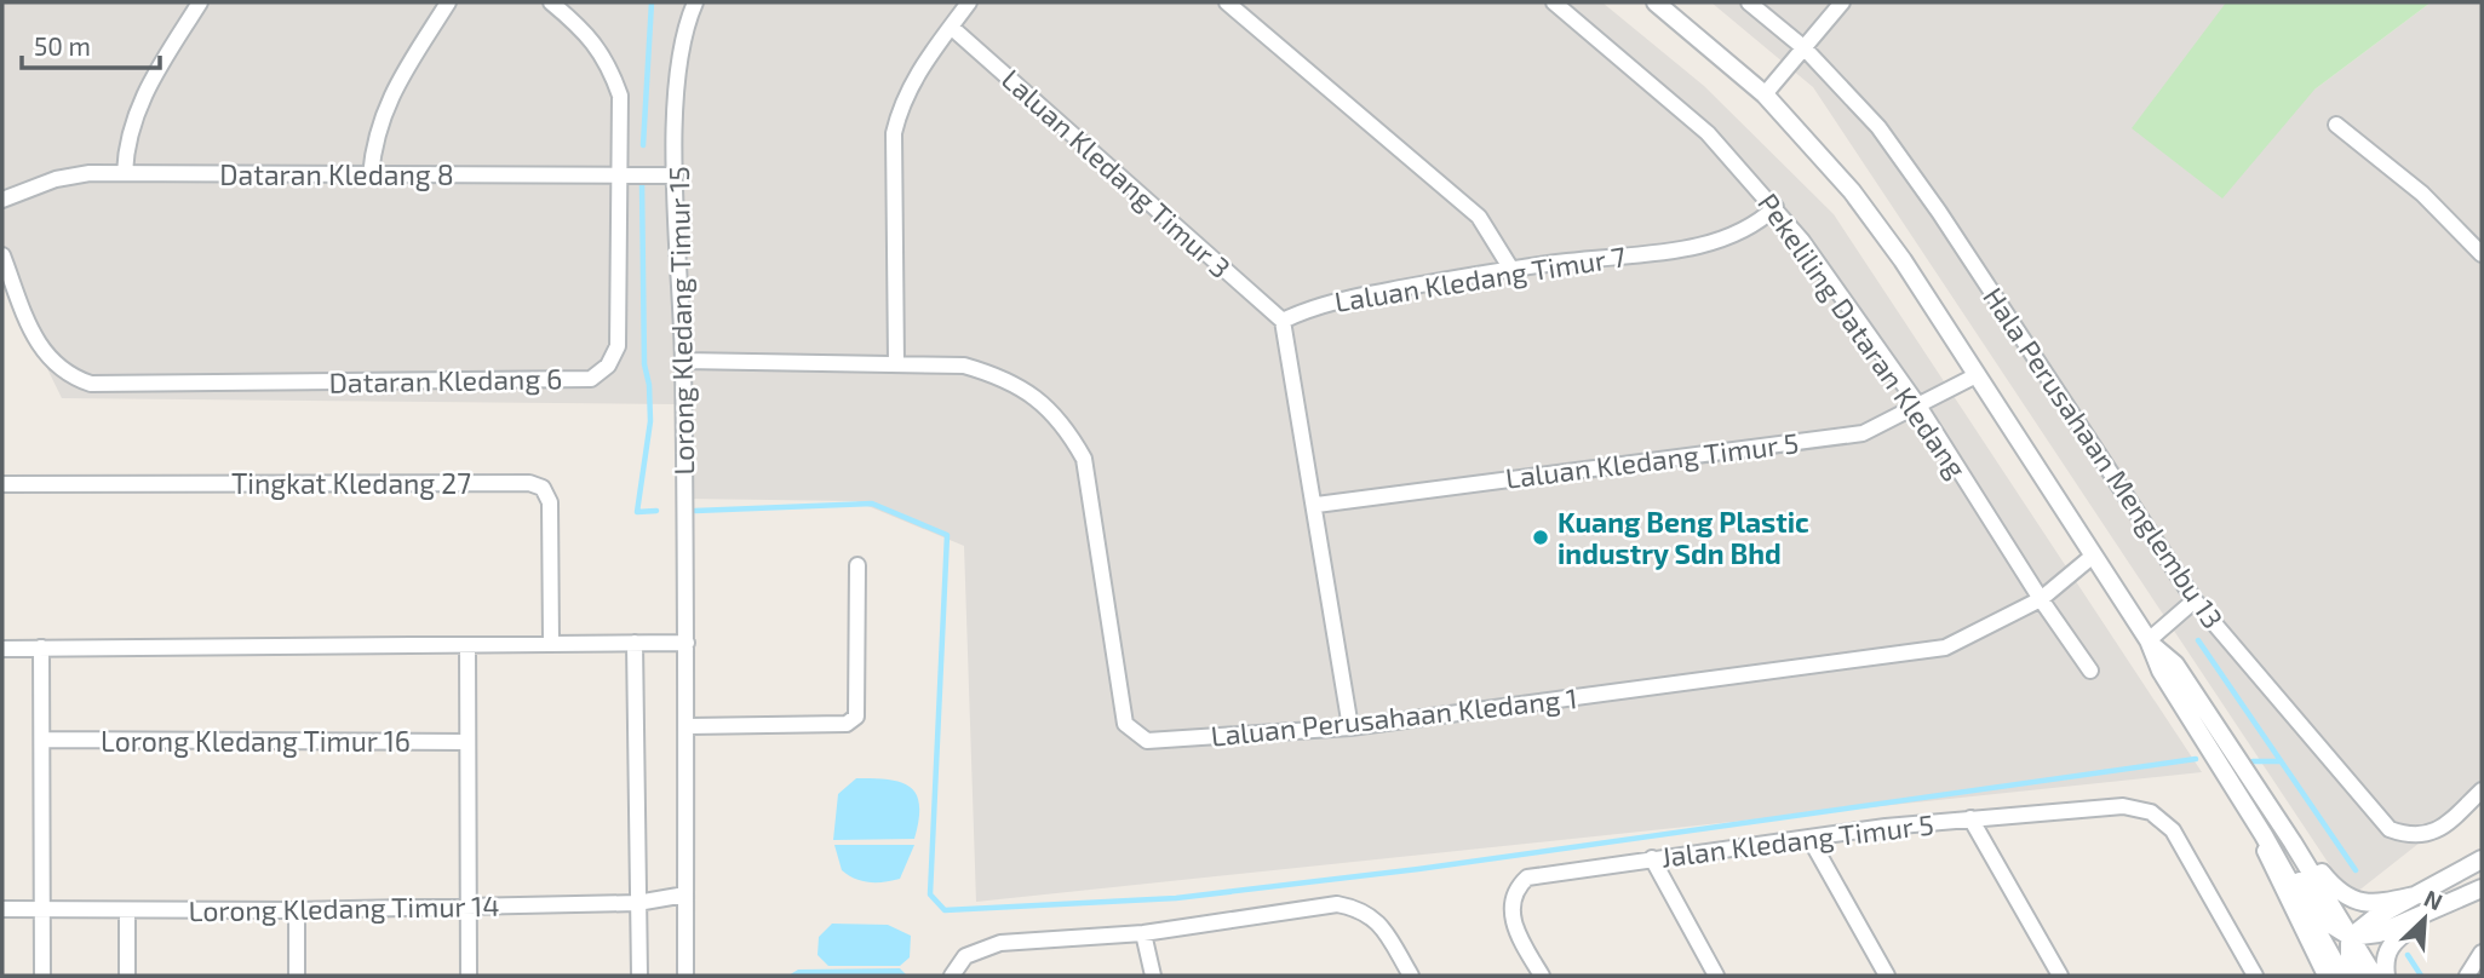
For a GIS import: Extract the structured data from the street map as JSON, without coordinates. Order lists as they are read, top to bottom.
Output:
{
  "streets": {
    "street": [
      "Laluan Kledang Timur 3",
      "Dataran Kledang 8",
      "Laluan Kledang Timur 7",
      "Lorong Kledang Timur 15",
      "Pekeliling Dataran Kledang",
      "Dataran Kledang 6",
      "Hala Perusahaan Menglembu 13",
      "Laluan Kledang Timur 5",
      "Tingkat Kledang 27",
      "Laluan Perusahaan Kledang 1",
      "Lorong Kledang Timur 16",
      "Jalan Kledang Timur 5",
      "Lorong Kledang Timur 14"
    ]
  },
  "crossings": [
    ["Laluan Kledang Timur 3", "Laluan Kledang Timur 7"],
    ["Dataran Kledang 8", "Lorong Kledang Timur 15"],
    ["Dataran Kledang 8", "Dataran Kledang 6"],
    ["Laluan Kledang Timur 7", "Pekeliling Dataran Kledang"],
    ["Lorong Kledang Timur 15", "Laluan Perusahaan Kledang 1"],
    ["Lorong Kledang Timur 15", "Lorong Kledang Timur 14"],
    ["Pekeliling Dataran Kledang", "Laluan Kledang Timur 5"],
    ["Pekeliling Dataran Kledang", "Laluan Perusahaan Kledang 1"],
    ["Hala Perusahaan Menglembu 13", "Laluan Kledang Timur 5"],
    ["Hala Perusahaan Menglembu 13", "Laluan Perusahaan Kledang 1"]
  ],
  "places": ["Kuang Beng Plastic industry Sdn Bhd"],
  "scale_bar": "50 m",
  "north": "top right"
}
